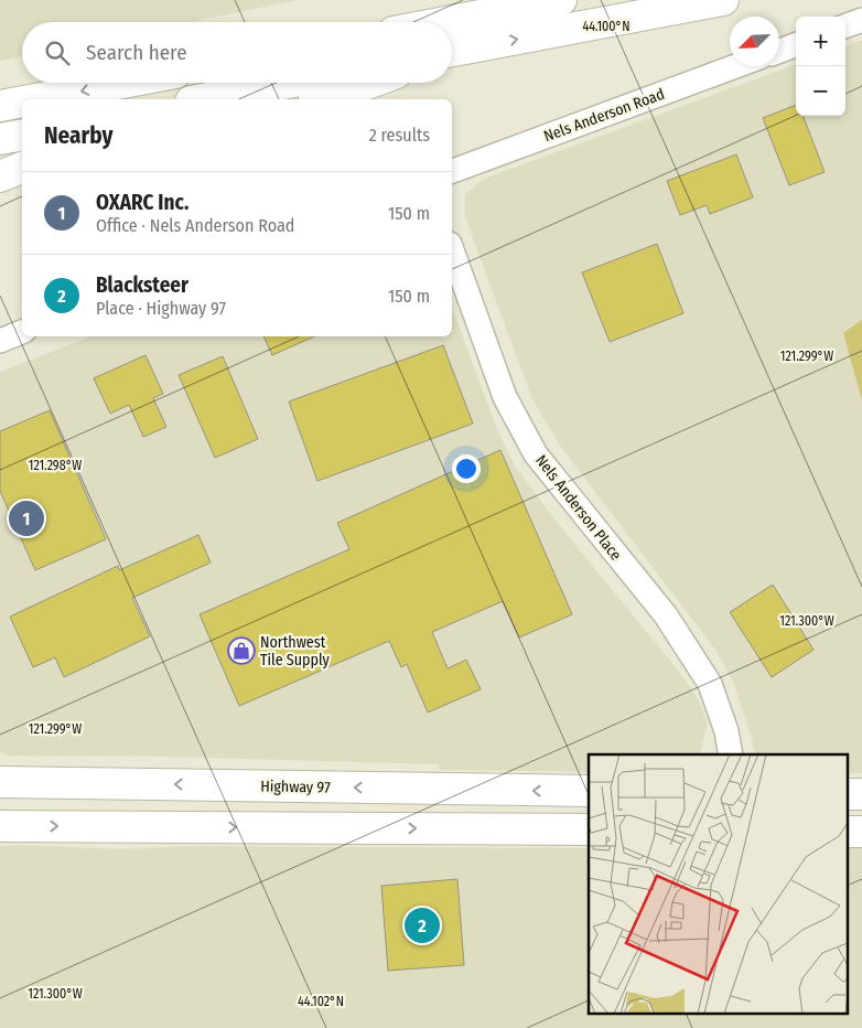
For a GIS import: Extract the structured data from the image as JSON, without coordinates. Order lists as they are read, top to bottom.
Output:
{
  "streets": {
    "main road": ["Highway 97"],
    "street": ["Nels Anderson Road", "Nels Anderson Place"]
  },
  "places": {
    "shop": ["Northwest Tile Supply"]
  },
  "north": "bottom left",
  "page": {
    "map_buttons": ["+", "−"],
    "search": "Search here",
    "heading": ["Nearby", "2 results"],
    "list": [
      {
        "mark": "1",
        "name": "OXARC Inc.",
        "note": "Office · Nels Anderson Road",
        "value": "150 m"
      },
      {
        "mark": "2",
        "name": "Blacksteer",
        "note": "Place · Highway 97",
        "value": "150 m"
      }
    ],
    "pins": ["1", "2"]
  },
  "coordinates": [
    "44.100°N",
    "121.299°W",
    "121.298°W",
    "121.300°W",
    "44.102°N"
  ]
}
